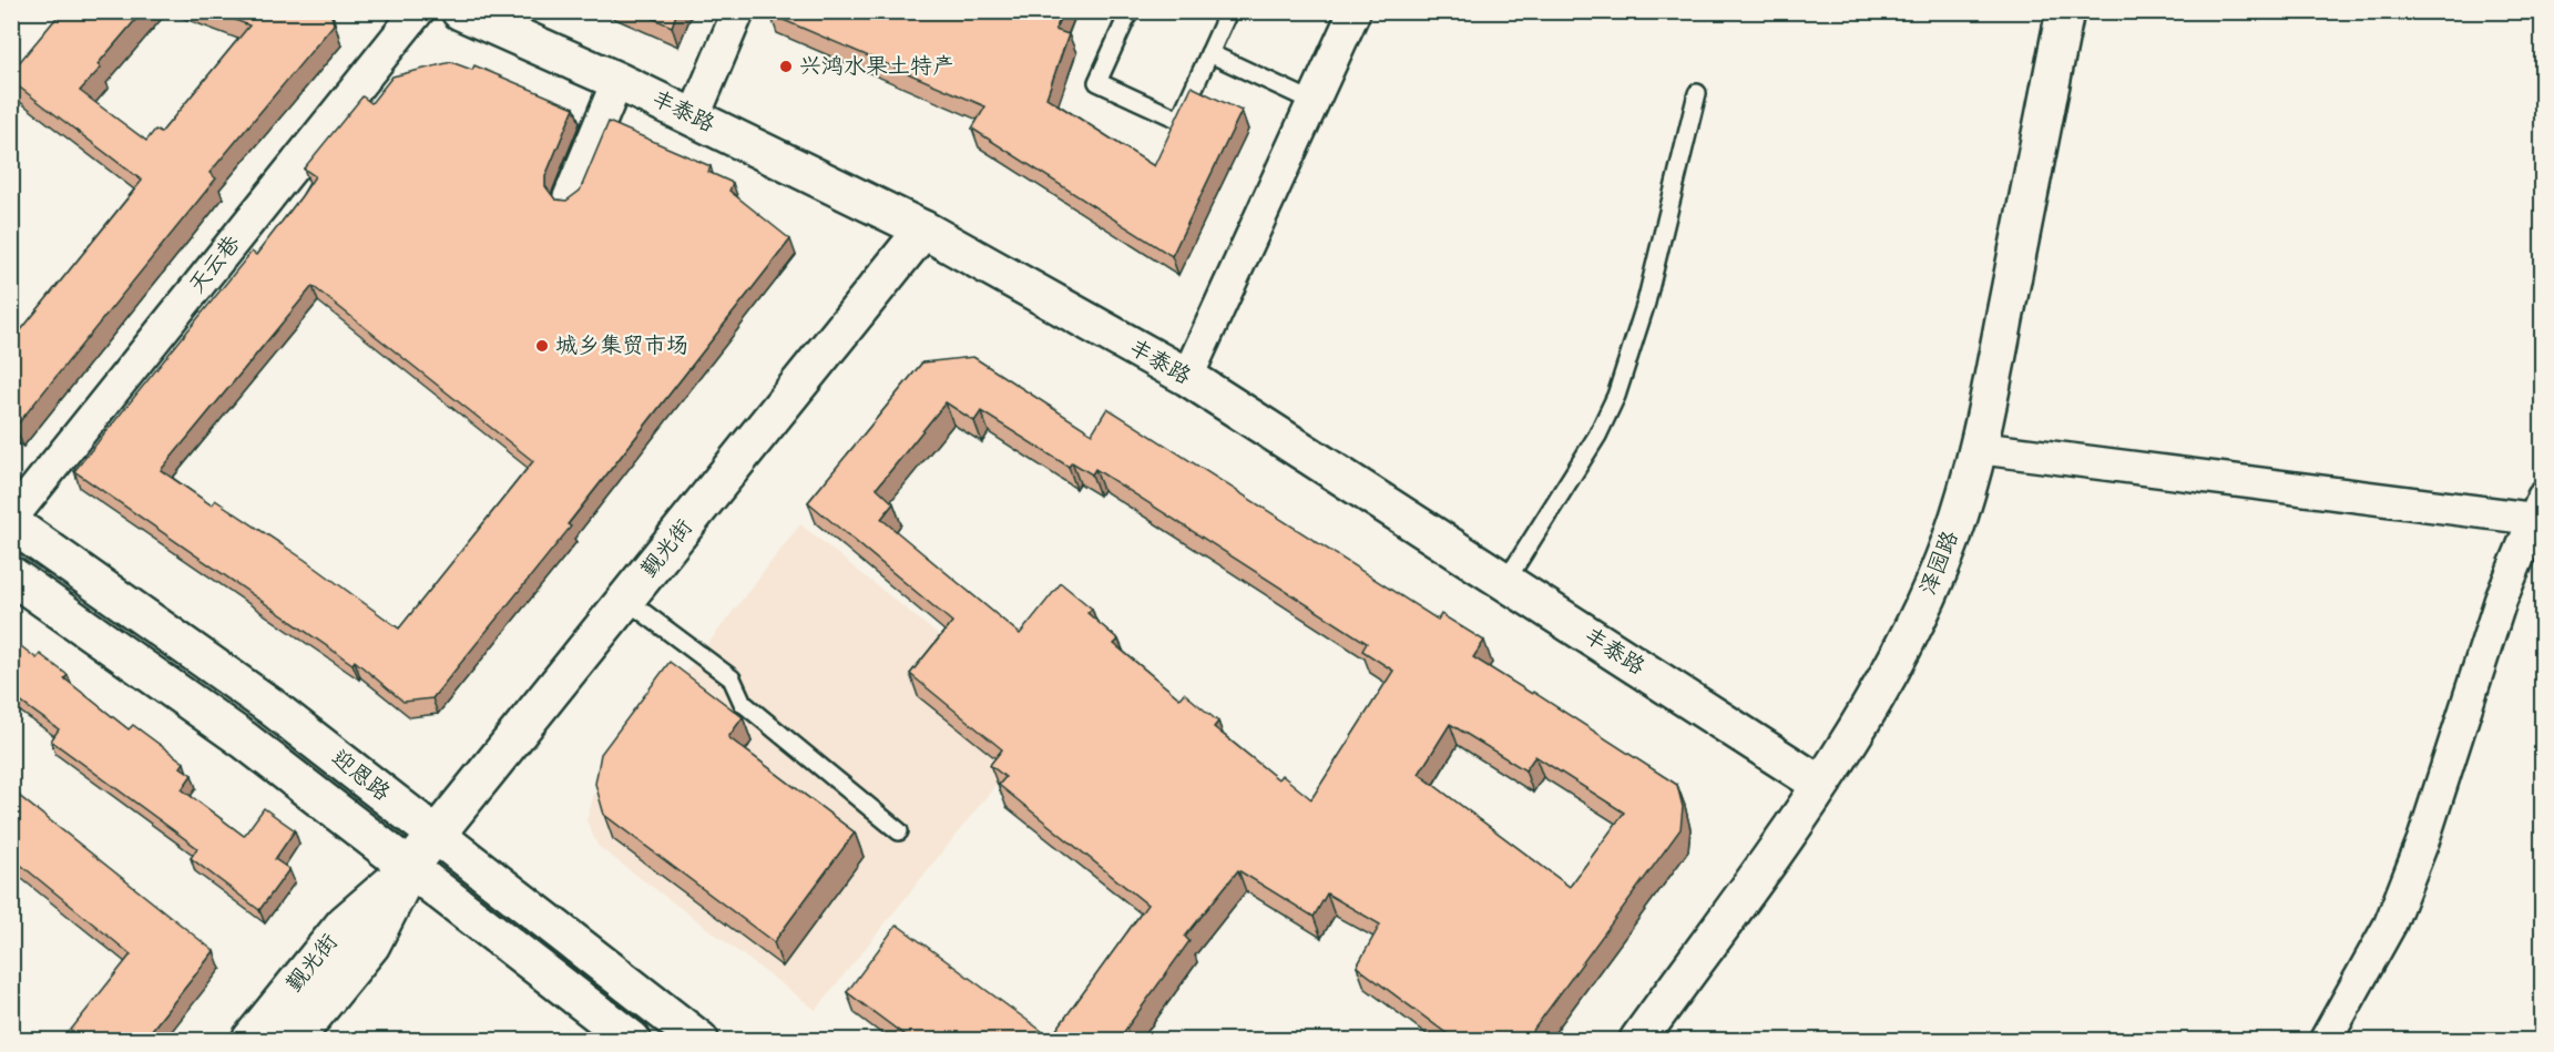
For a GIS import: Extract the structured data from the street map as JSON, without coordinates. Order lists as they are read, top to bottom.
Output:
{
  "streets": {
    "street": [
      "丰泰路",
      "天云巷",
      "觐光街",
      "泽园路",
      "迎恩路"
    ]
  },
  "crossings": [
    ["丰泰路", "觐光街"],
    ["丰泰路", "泽园路"],
    ["觐光街", "迎恩路"]
  ],
  "places": ["兴鸿水果土特产", "城乡集贸市场"]
}
